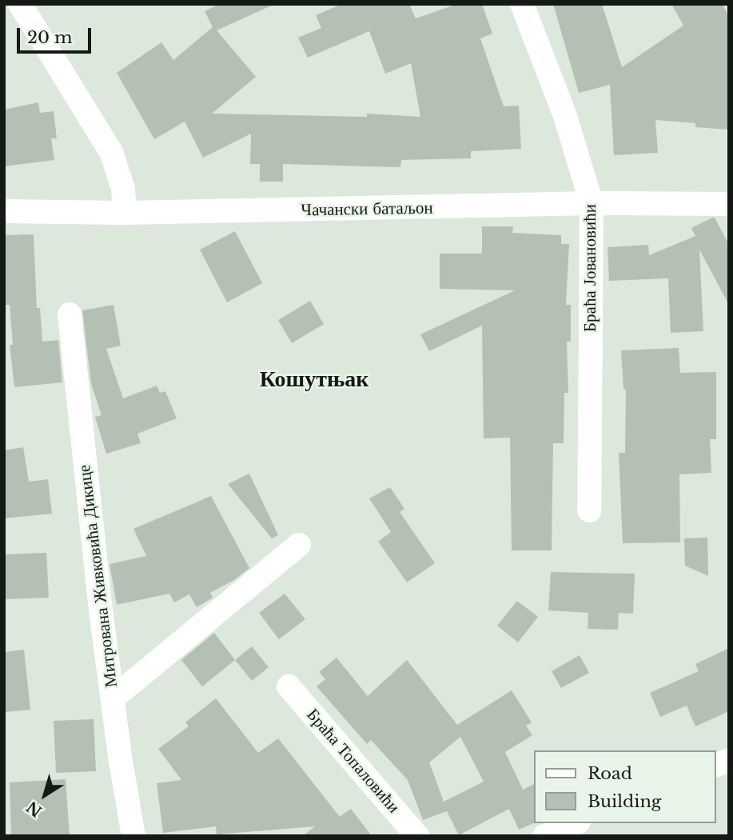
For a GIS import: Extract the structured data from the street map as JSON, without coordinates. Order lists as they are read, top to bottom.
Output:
{
  "streets": {
    "street": [
      "Чачански батаљон",
      "Браћа Јовановићи",
      "Митрована Живковића Дикице",
      "Браћа Топаловићи"
    ]
  },
  "crossings": [
    ["Чачански батаљон", "Браћа Јовановићи"]
  ],
  "districts": ["Кошутњак"],
  "legend": ["Road", "Building"],
  "scale_bar": "20 m",
  "north": "bottom left"
}
